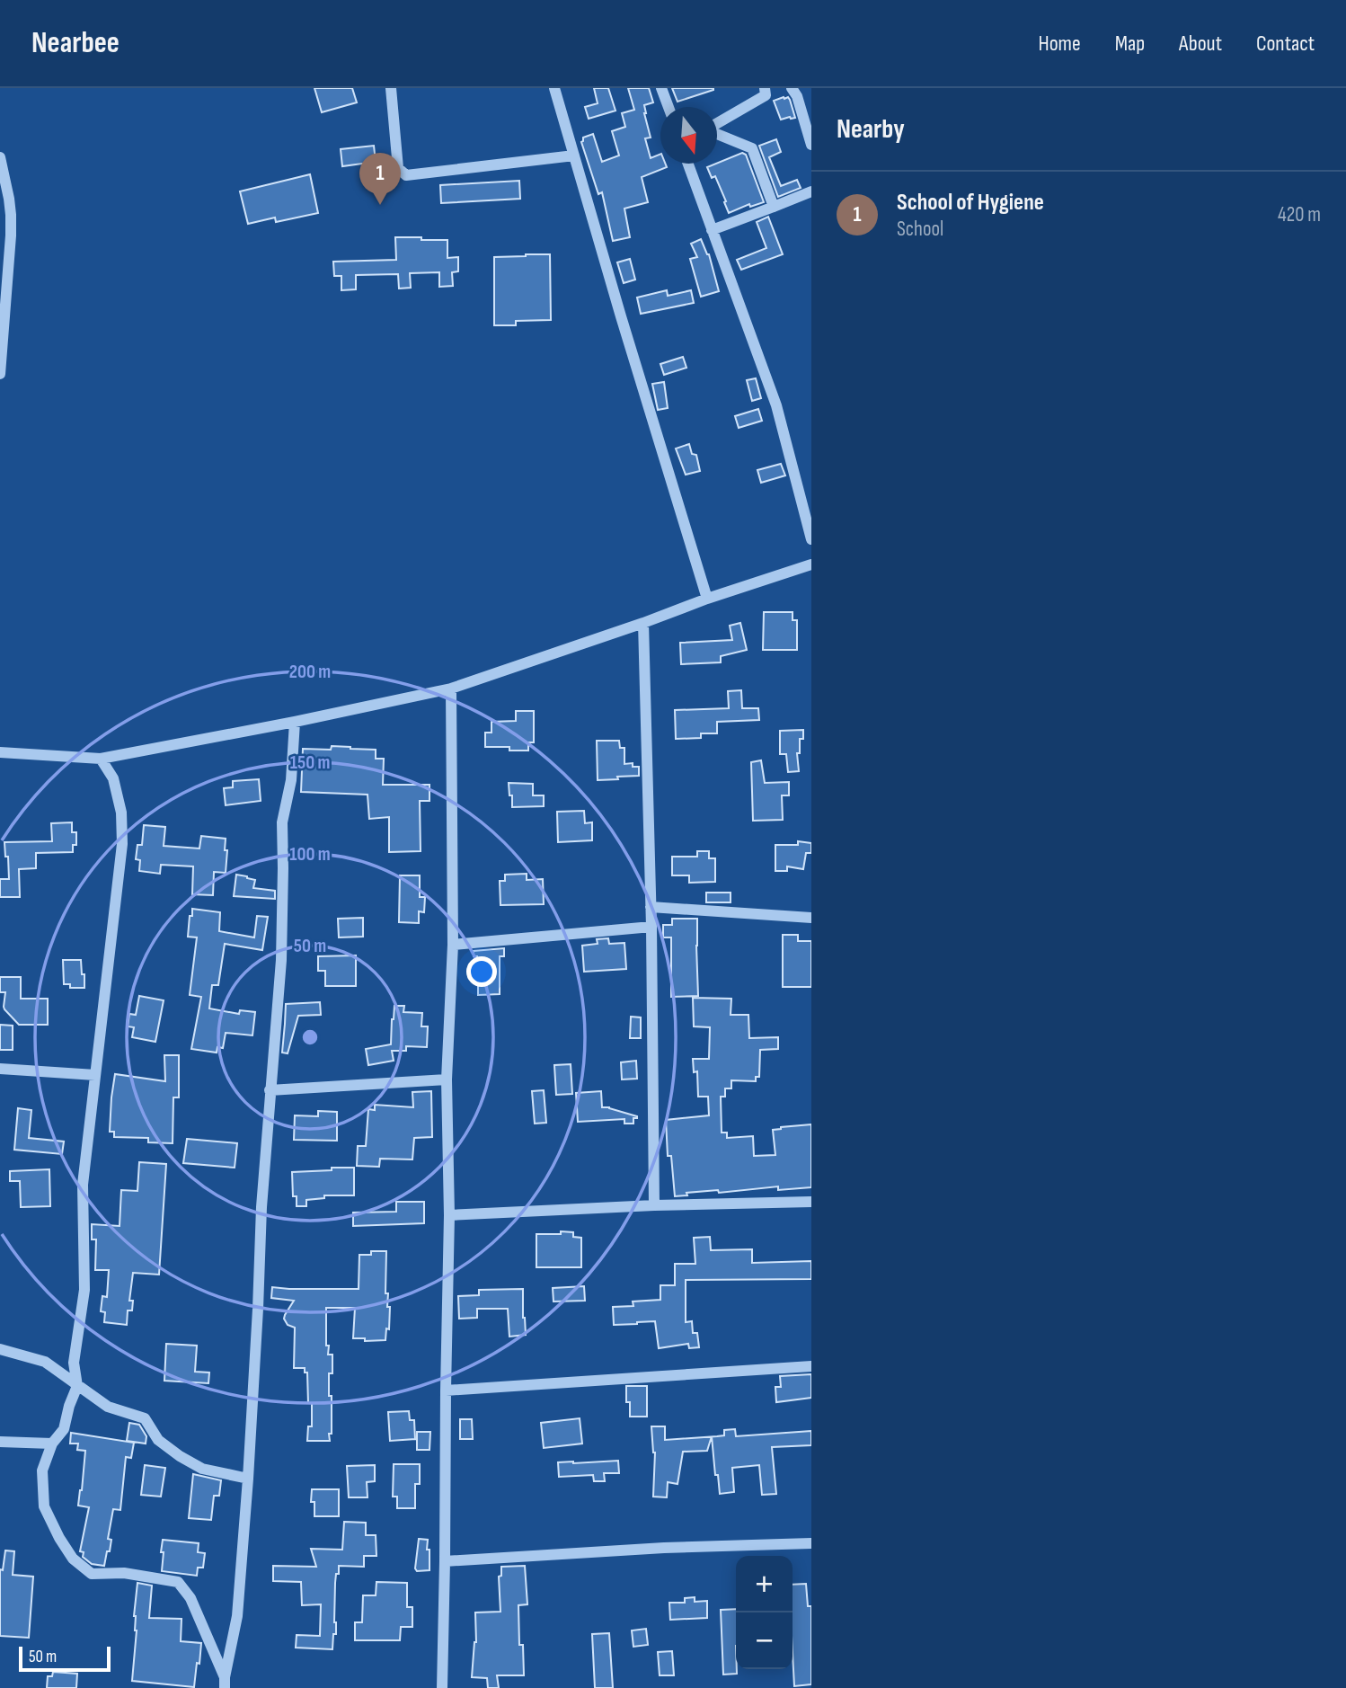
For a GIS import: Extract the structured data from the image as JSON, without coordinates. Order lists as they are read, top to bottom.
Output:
{
  "scale_bar": "50 m",
  "north": "bottom",
  "page": {
    "header": "Nearbee",
    "nav": [
      "Home",
      "Map",
      "About",
      "Contact"
    ],
    "heading": "Nearby",
    "pins": "1",
    "list": [
      {
        "mark": "1",
        "name": "School of Hygiene",
        "note": "School",
        "value": "420 m"
      }
    ],
    "map_buttons": ["+", "−"],
    "scale": "50 m"
  },
  "rings": [
    "200 m",
    "150 m",
    "100 m",
    "50 m"
  ]
}
